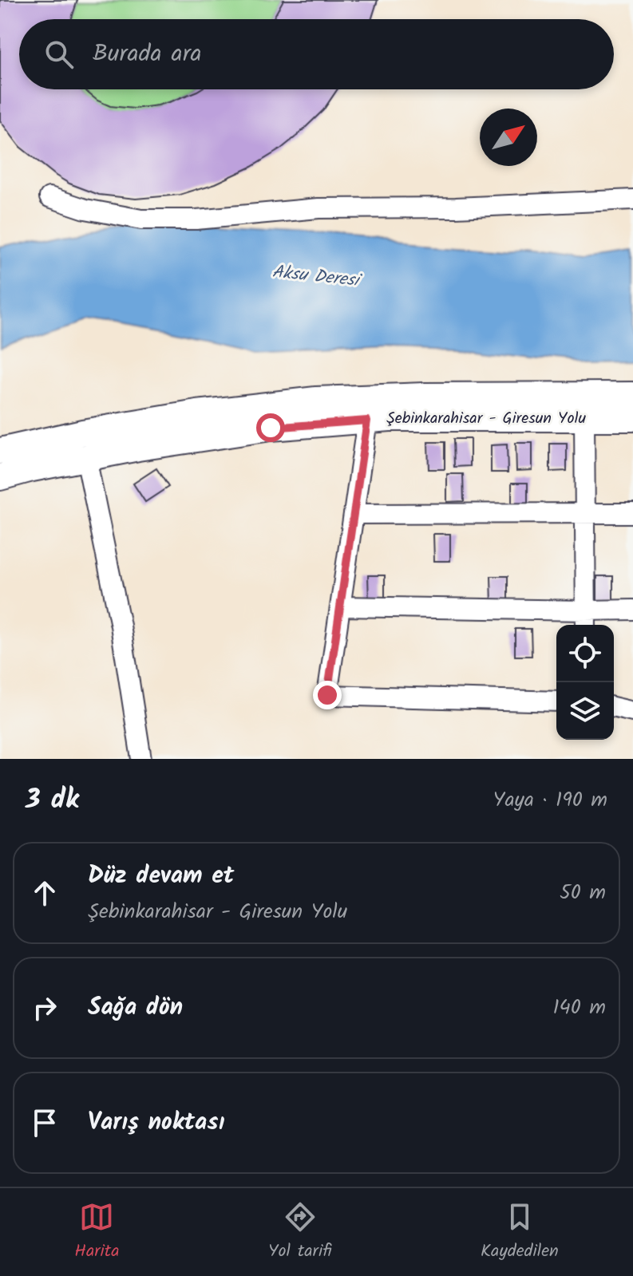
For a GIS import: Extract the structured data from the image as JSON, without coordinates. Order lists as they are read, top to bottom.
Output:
{
  "streets": {
    "main road": ["Şebinkarahisar - Giresun Yolu"]
  },
  "water": ["Aksu Deresi"],
  "north": "top right",
  "page": {
    "search": "Burada ara",
    "heading": ["3 dk", "Yaya · 190 m"],
    "list": [
      ["Düz devam et", "Şebinkarahisar - Giresun Yolu", "50 m"],
      ["Sağa dön", "140 m"],
      "Varış noktası"
    ],
    "nav": ["Harita", "Yol tarifi", "Kaydedilen"]
  }
}
